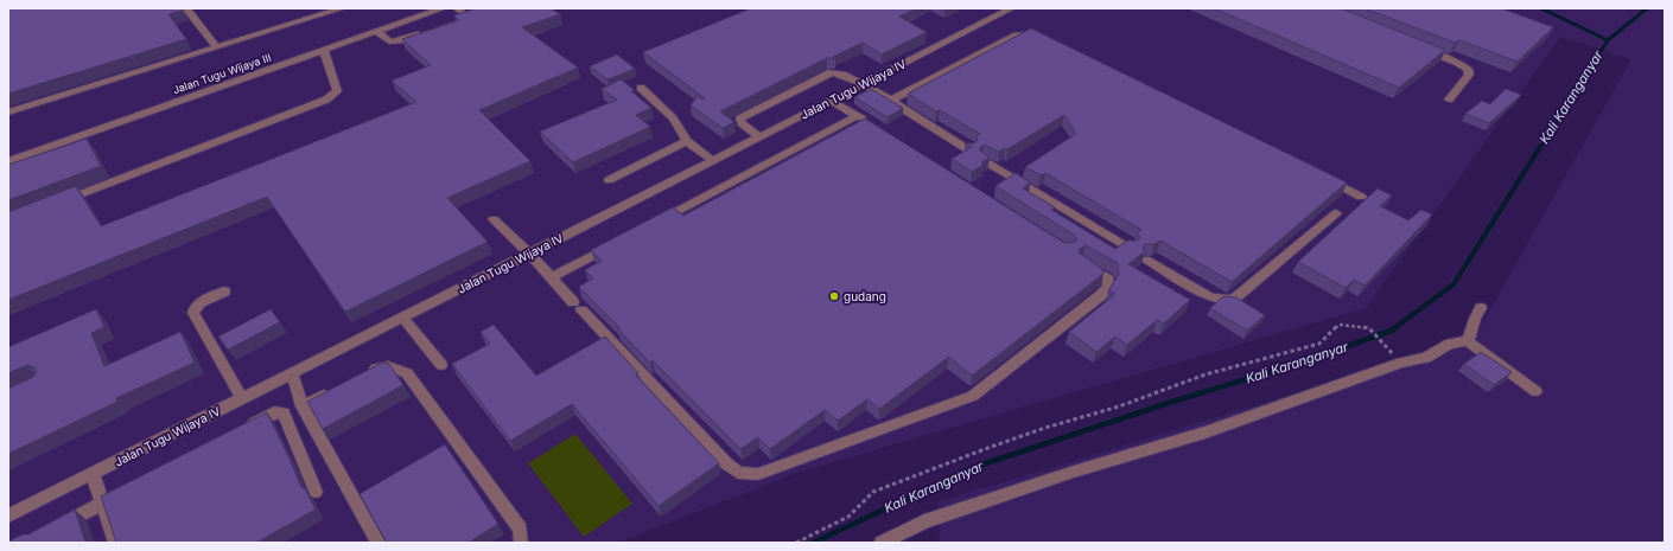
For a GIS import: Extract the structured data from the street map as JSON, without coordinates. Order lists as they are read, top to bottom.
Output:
{
  "streets": {
    "street": ["Jalan Tugu Wijaya III", "Jalan Tugu Wijaya IV"]
  },
  "water": ["Kali Karanganyar"],
  "places": ["gudang"]
}
